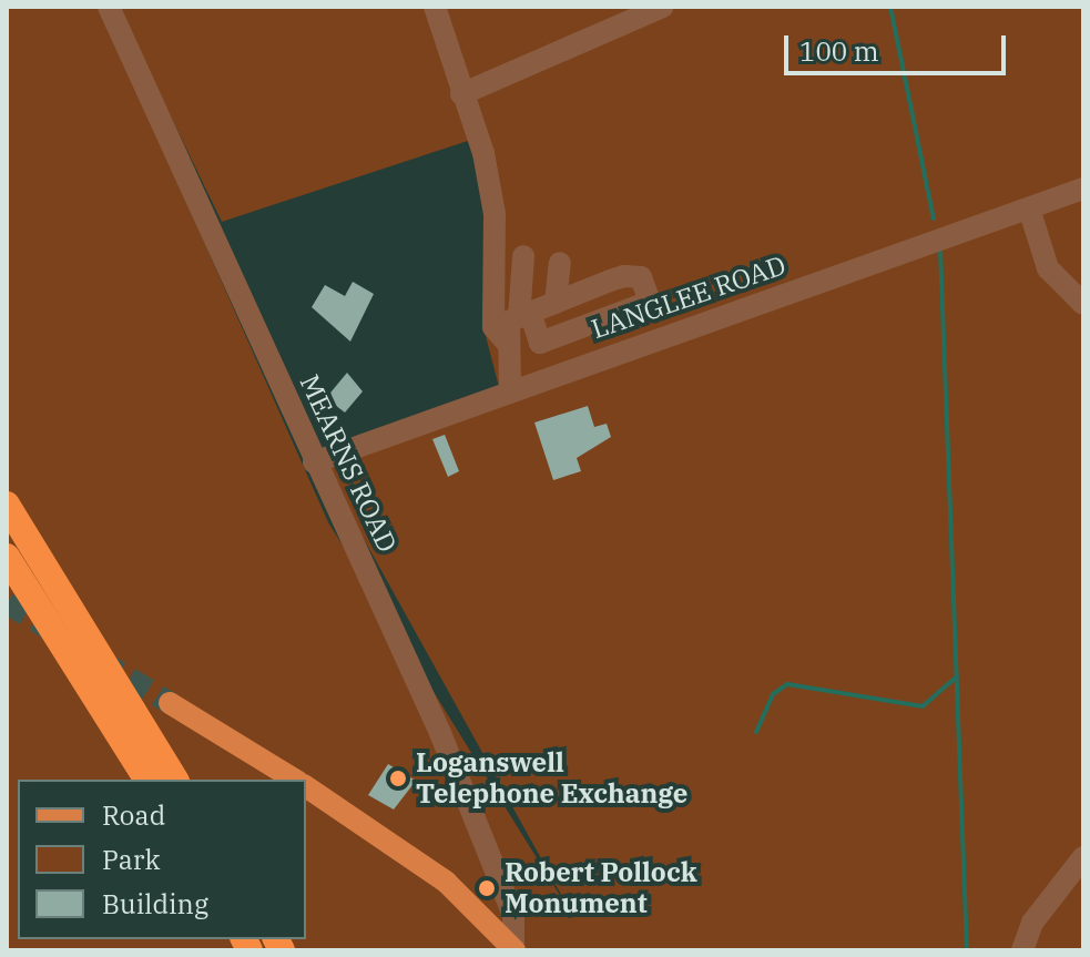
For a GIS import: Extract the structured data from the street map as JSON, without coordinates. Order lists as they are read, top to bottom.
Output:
{
  "streets": {
    "street": ["LANGLEE ROAD", "MEARNS ROAD"]
  },
  "crossings": [
    ["LANGLEE ROAD", "MEARNS ROAD"]
  ],
  "places": ["Loganswell Telephone Exchange", "Robert Pollock Monument"],
  "legend": ["Road", "Park", "Building"],
  "scale_bar": "100 m"
}
